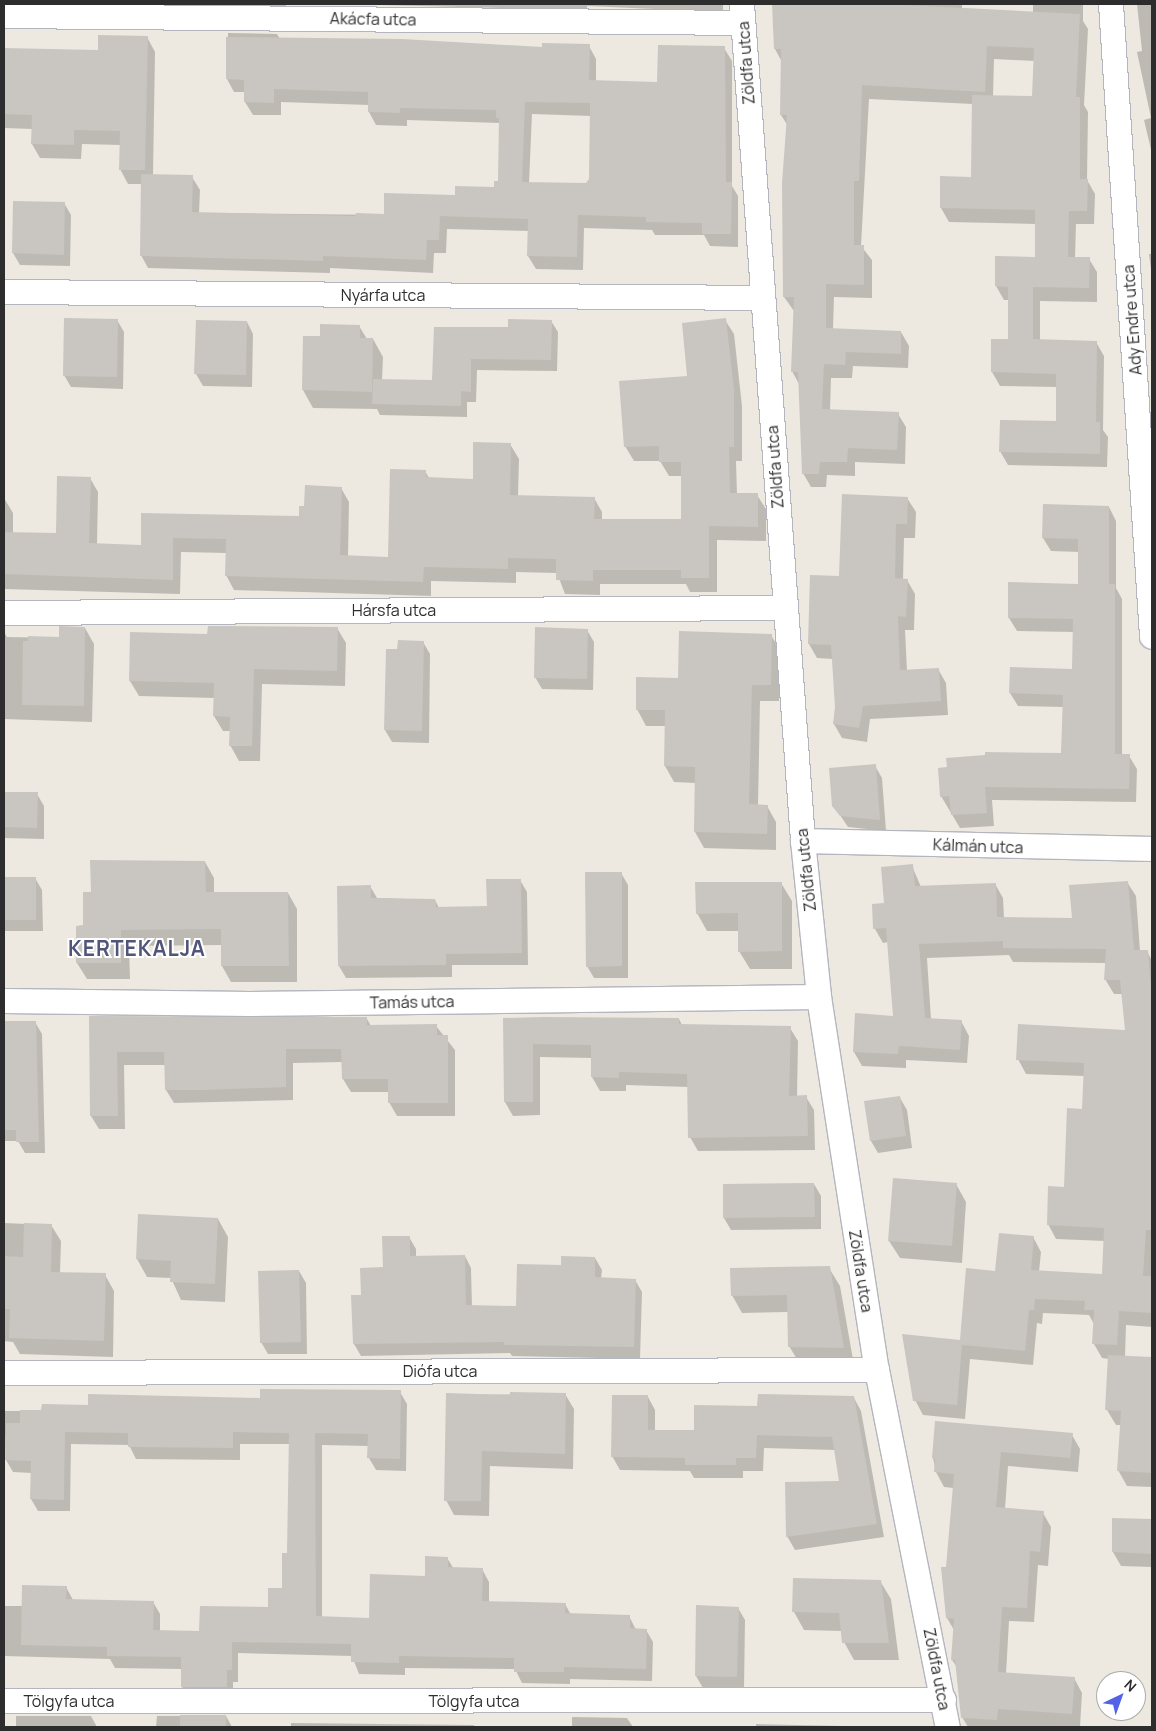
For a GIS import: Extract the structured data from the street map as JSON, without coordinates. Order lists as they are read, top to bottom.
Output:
{
  "streets": {
    "street": [
      "Akácfa utca",
      "Zöldfa utca",
      "Nyárfa utca",
      "Ady Endre utca",
      "Hársfa utca",
      "Kálmán utca",
      "Tamás utca",
      "Diófa utca",
      "Tölgyfa utca"
    ]
  },
  "crossings": [
    ["Akácfa utca", "Zöldfa utca"],
    ["Zöldfa utca", "Nyárfa utca"],
    ["Zöldfa utca", "Hársfa utca"],
    ["Zöldfa utca", "Kálmán utca"],
    ["Zöldfa utca", "Tamás utca"],
    ["Zöldfa utca", "Diófa utca"],
    ["Zöldfa utca", "Tölgyfa utca"]
  ],
  "districts": ["KERTEKALJA"],
  "north": "top right"
}
